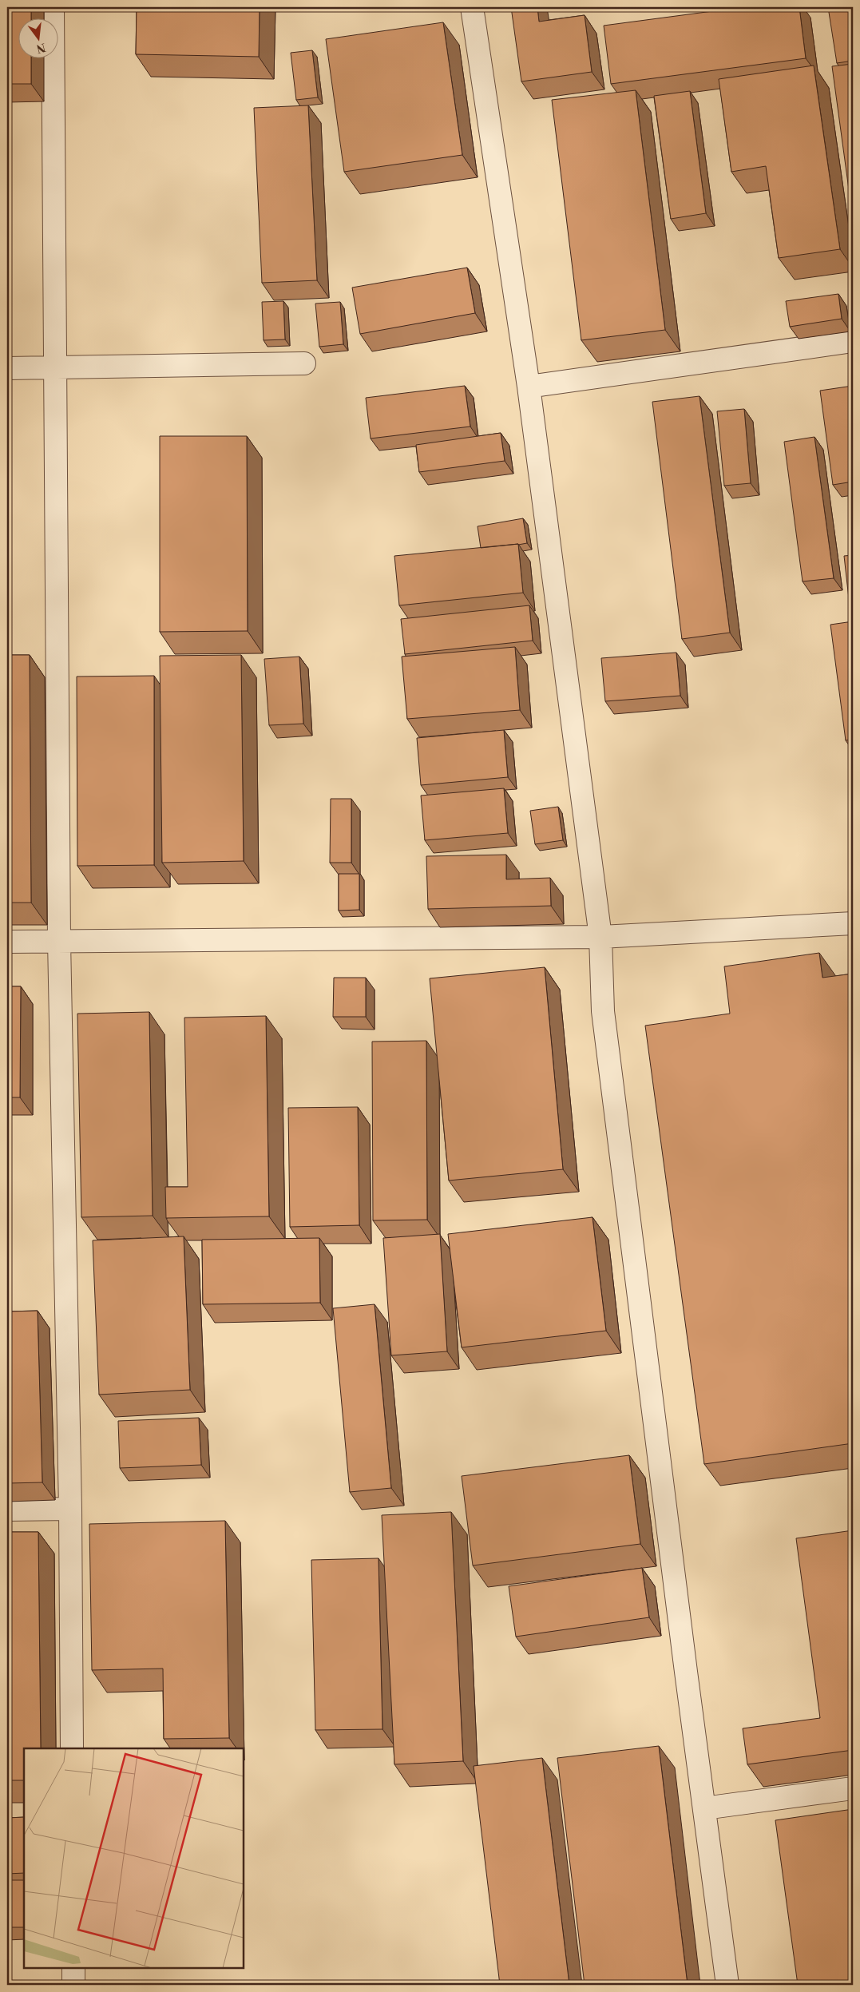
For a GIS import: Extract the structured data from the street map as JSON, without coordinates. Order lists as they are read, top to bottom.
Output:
{
  "north": "bottom"
}
